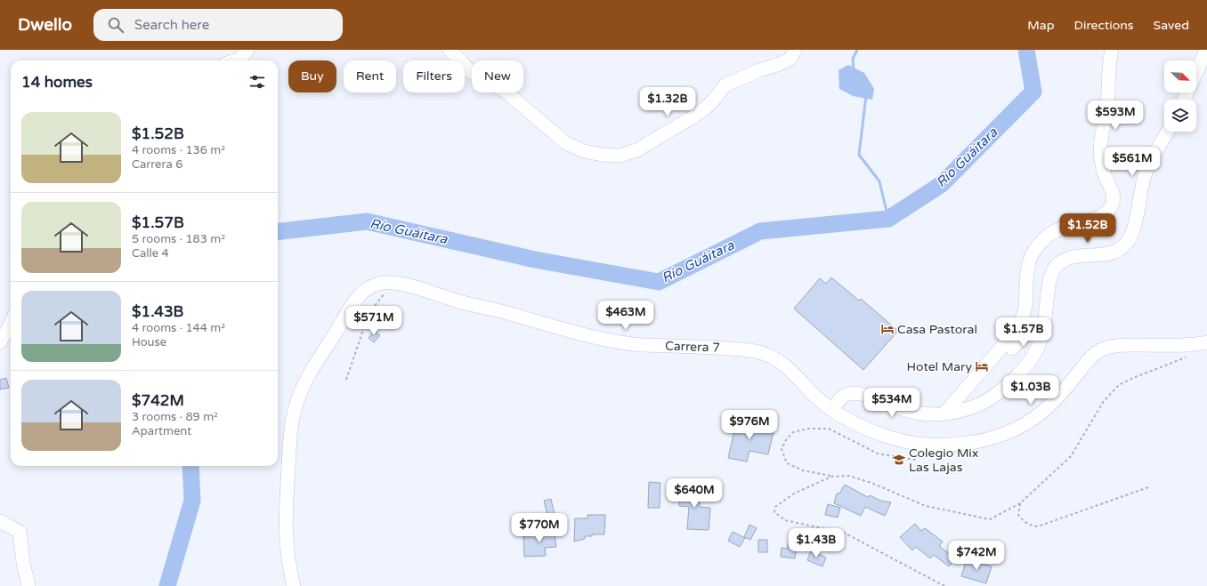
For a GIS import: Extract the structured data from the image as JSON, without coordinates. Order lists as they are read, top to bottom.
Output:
{
  "streets": {
    "street": ["Carrera 7"]
  },
  "water": ["Río Guáitara"],
  "places": {
    "hotel": ["Casa Pastoral", "Hotel Mary"],
    "school or university": ["Colegio Mix Las Lajas"]
  },
  "north": "bottom right",
  "page": {
    "header": "Dwello",
    "search": "Search here",
    "nav": ["Map", "Directions", "Saved"],
    "chip": [
      "Buy",
      "Rent",
      "Filters",
      "New"
    ],
    "heading": "14 homes",
    "price": [
      "$1.32B",
      "$593M",
      "$561M",
      "$1.52B",
      "$463M",
      "$571M",
      "$1.57B",
      "$1.03B",
      "$534M",
      "$976M",
      "$640M",
      "$770M",
      "$1.43B",
      "$742M"
    ],
    "list": [
      {
        "name": "$1.52B",
        "note": "4 rooms · 136 m² · Carrera 6"
      },
      {
        "name": "$1.57B",
        "note": "5 rooms · 183 m² · Calle 4"
      },
      {
        "name": "$1.43B",
        "note": "4 rooms · 144 m² · House"
      },
      {
        "name": "$742M",
        "note": "3 rooms · 89 m² · Apartment"
      }
    ]
  }
}
